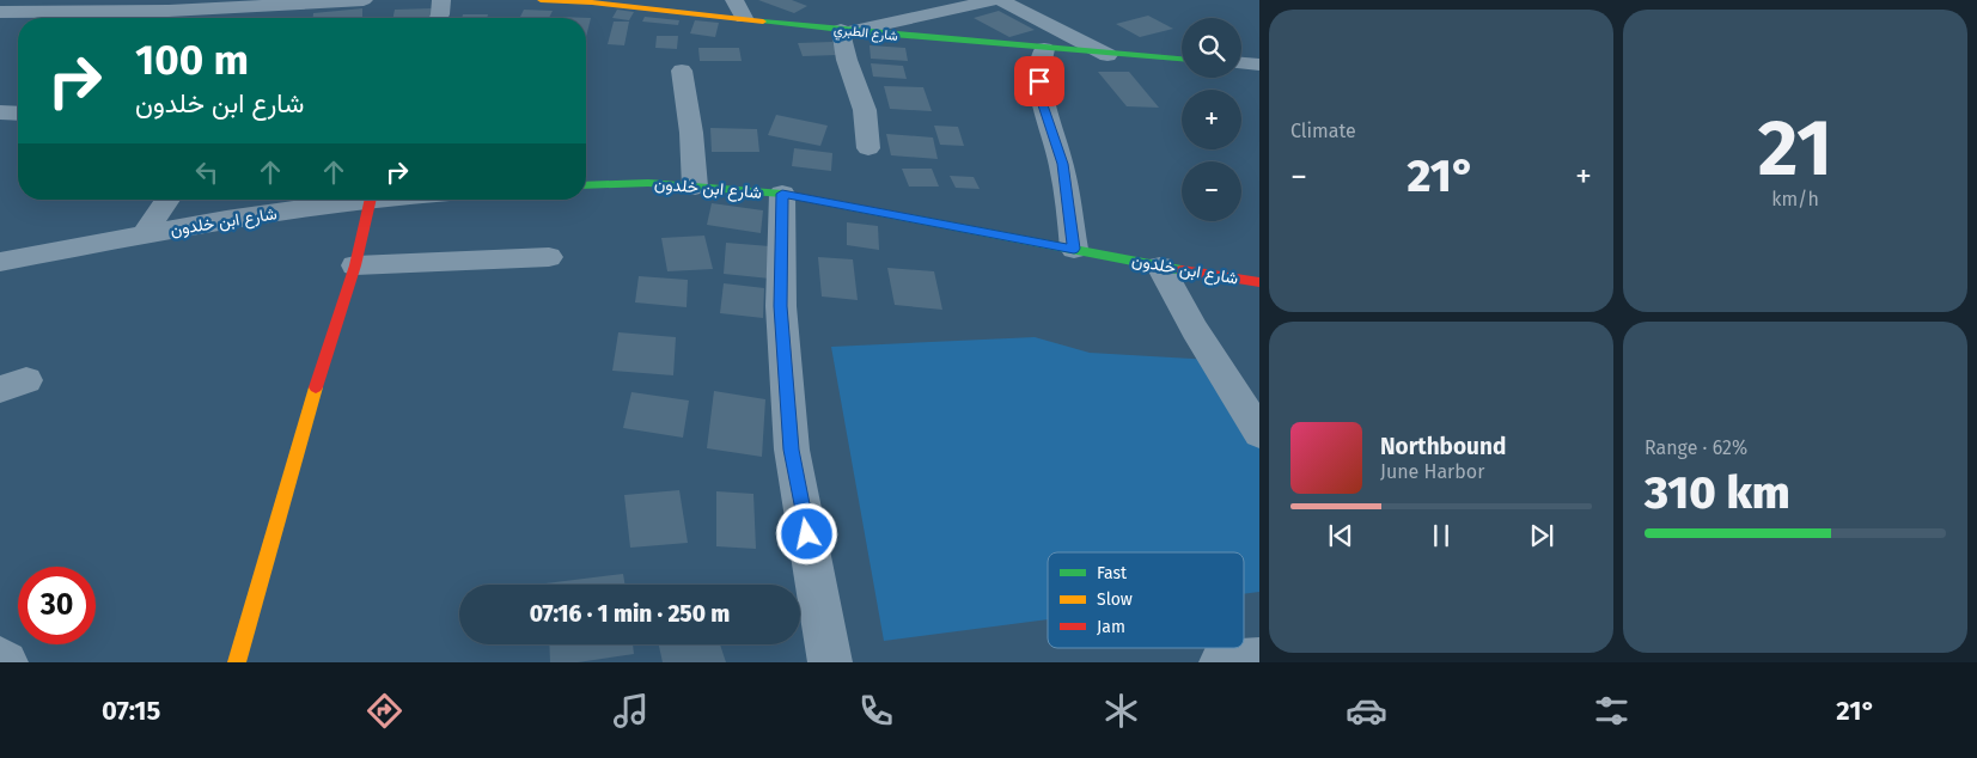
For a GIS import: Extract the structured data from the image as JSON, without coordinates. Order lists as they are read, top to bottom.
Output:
{
  "streets": {
    "street": ["شارع الطبري", "شارع ابن خلدون"]
  },
  "legend": ["Fast", "Slow", "Jam"],
  "page": {
    "tile": [
      "Climate",
      ["21", "km/h"],
      ["Range · 62%", "310 km"]
    ],
    "map_buttons": ["+", "−"],
    "turn": ["100 m", "شارع ابن خلدون"],
    "heat": ["−", "21°", "+"],
    "song": ["Northbound", "June Harbor"],
    "limit": "30",
    "trip": "07:16 · 1 min · 250 m",
    "tabs": ["07:15", "21°"]
  }
}
